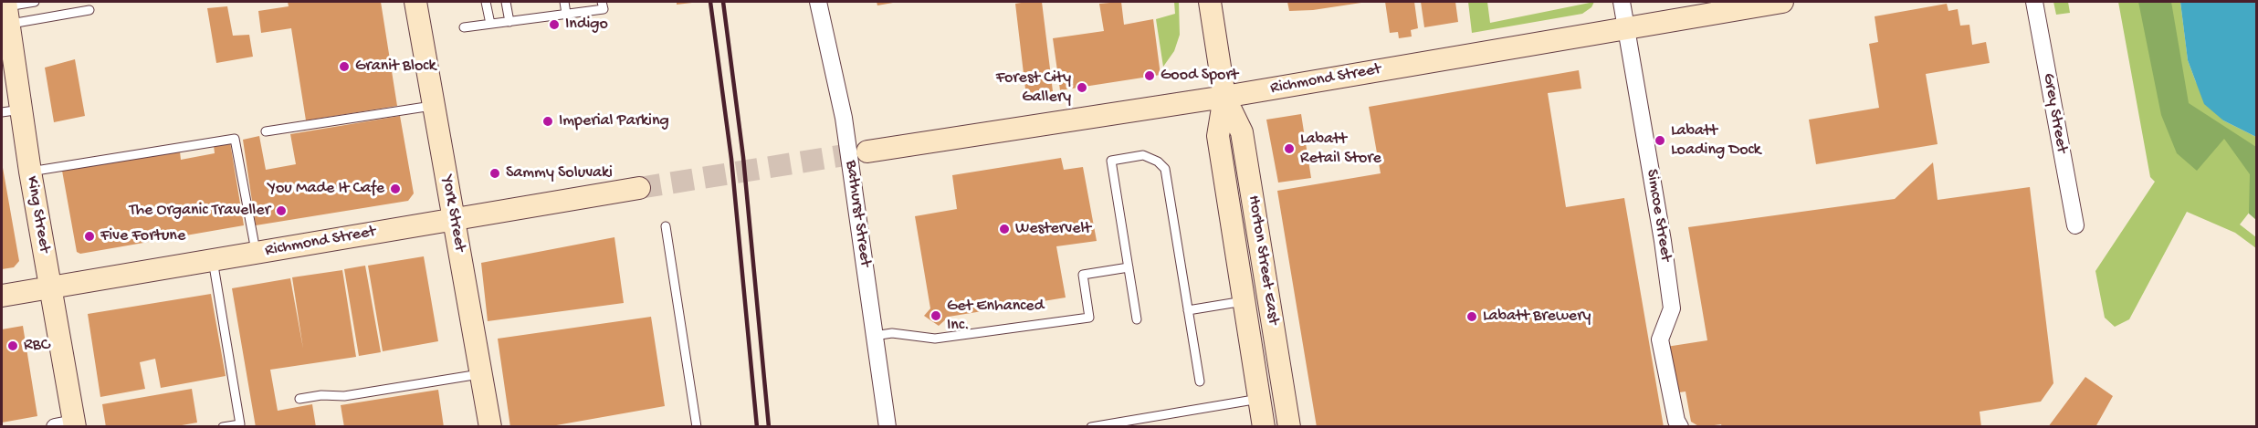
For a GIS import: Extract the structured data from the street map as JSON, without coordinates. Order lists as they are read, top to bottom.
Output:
{
  "streets": {
    "main road": [
      "Richmond Street",
      "York Street",
      "King Street",
      "Horton Street East"
    ],
    "street": ["Grey Street", "Bathurst Street", "Simcoe Street"]
  },
  "crossings": [
    ["Richmond Street", "York Street"],
    ["Richmond Street", "King Street"],
    ["Richmond Street", "Simcoe Street"],
    ["Richmond Street", "Horton Street East"]
  ],
  "places": [
    "Indigo",
    "Granit Block",
    "Good Sport",
    "Forest City Gallery",
    "Imperial Parking",
    "Labatt Loading Dock",
    "Labatt Retail Store",
    "Sammy Soluvaki",
    "You Made It Cafe",
    "The Organic Traveller",
    "Westervelt",
    "Five Fortune",
    "Get Enhanced Inc.",
    "Labatt Brewery",
    "RBC"
  ]
}
